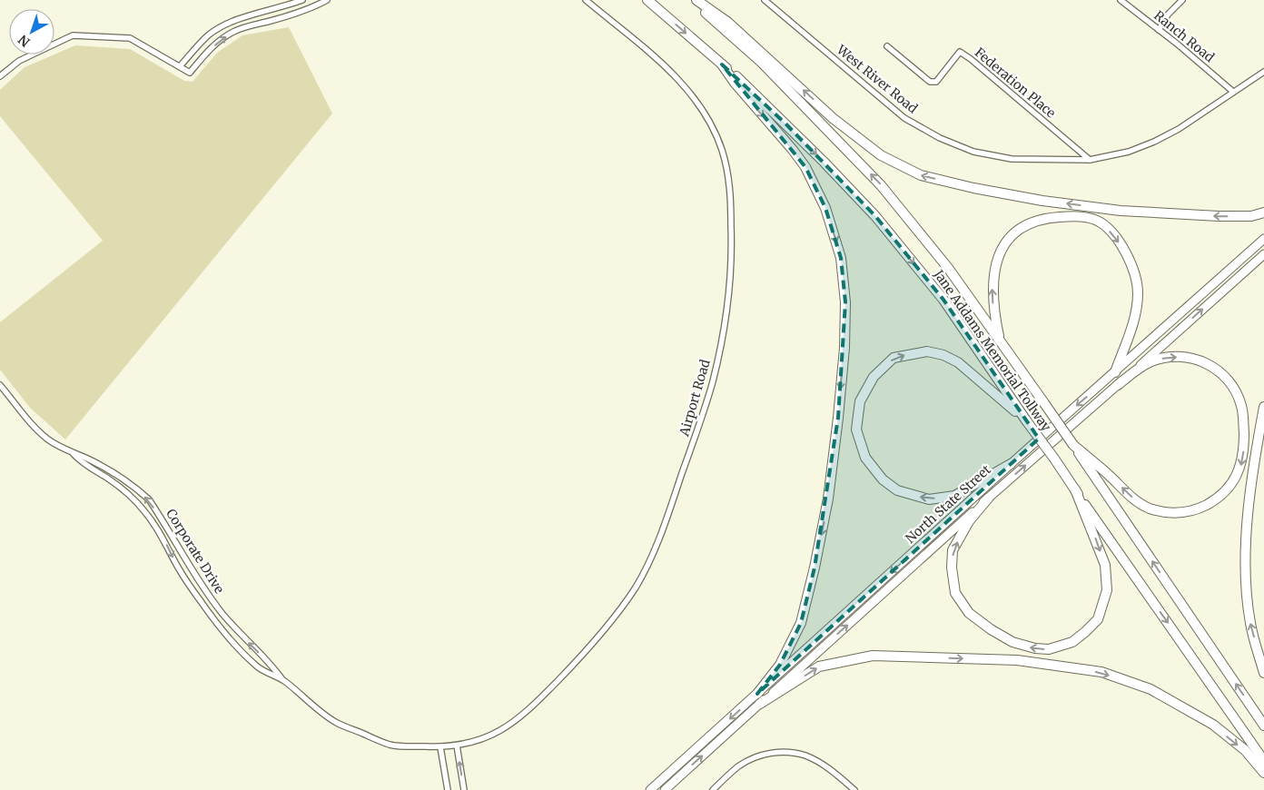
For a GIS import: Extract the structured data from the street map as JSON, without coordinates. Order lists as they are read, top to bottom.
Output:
{
  "streets": {
    "highway": ["Jane Addams Memorial Tollway"],
    "main road": ["North State Street"],
    "street": [
      "Ranch Road",
      "West River Road",
      "Federation Place",
      "Airport Road",
      "Corporate Drive"
    ]
  },
  "crossings": [
    ["Ranch Road", "West River Road"],
    ["West River Road", "Federation Place"],
    ["Airport Road", "Corporate Drive"]
  ],
  "north": "bottom left"
}
